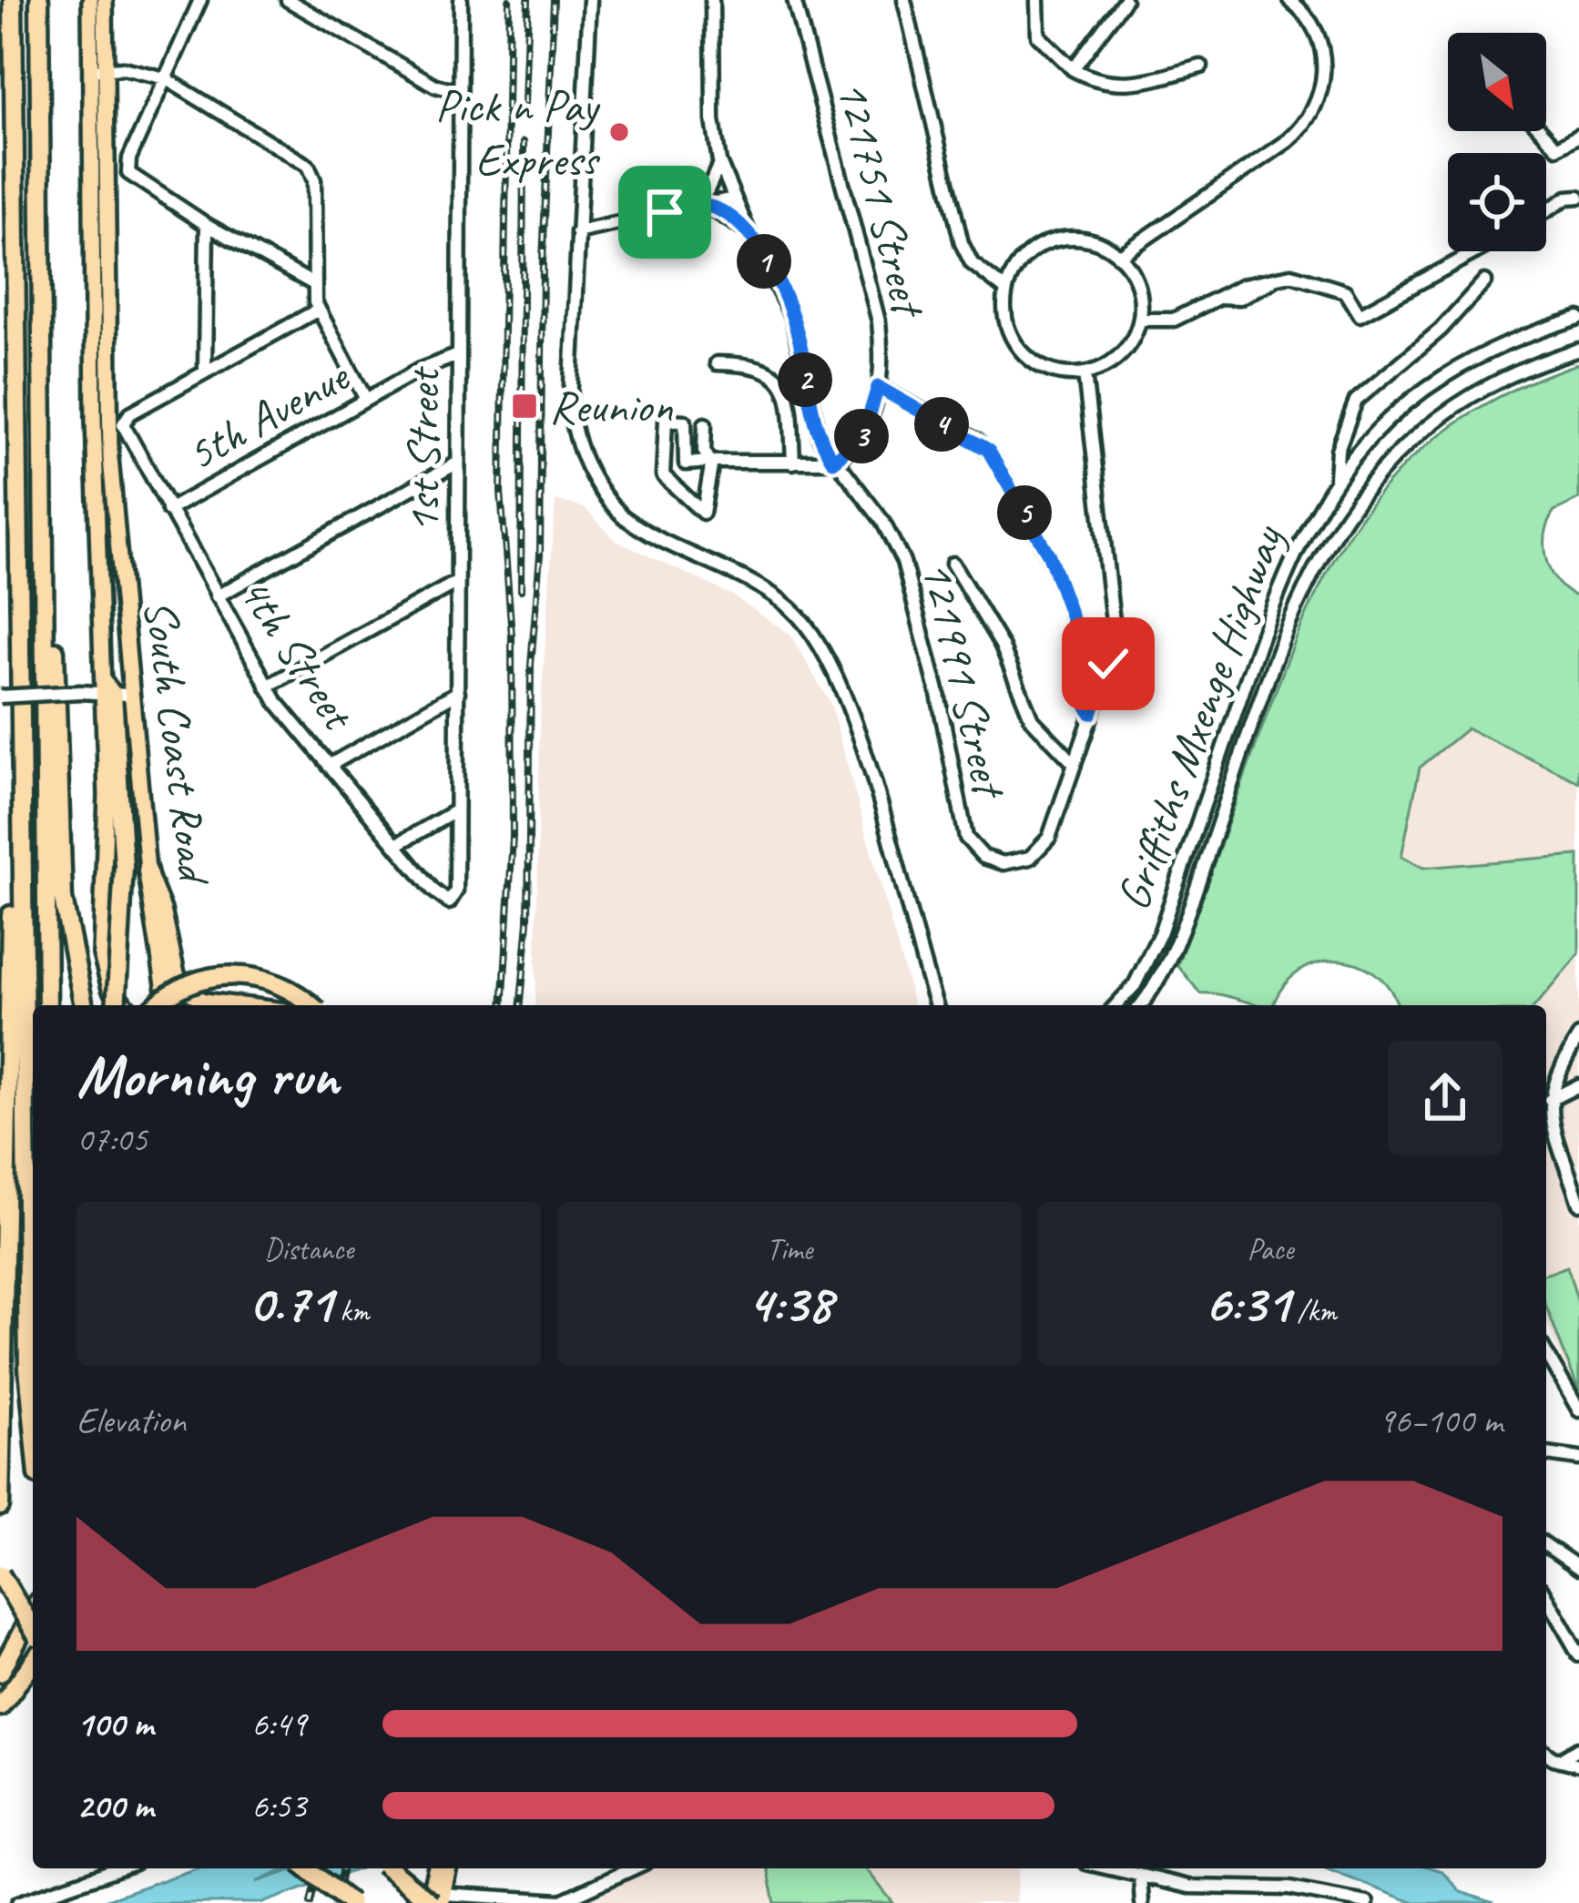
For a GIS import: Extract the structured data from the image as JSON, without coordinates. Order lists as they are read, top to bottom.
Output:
{
  "streets": {
    "main road": ["South Coast Road"],
    "street": [
      "121751 Street",
      "5th Avenue",
      "1st Street",
      "4th Street",
      "121991 Street",
      "Griffiths Mxenge Highway"
    ]
  },
  "crossings": [
    ["121751 Street", "121991 Street"],
    ["5th Avenue", "1st Street"],
    ["5th Avenue", "4th Street"],
    ["1st Street", "4th Street"]
  ],
  "places": {
    "other": ["Pick n Pay Express"],
    "transit": ["Reunion"]
  },
  "north": "bottom right",
  "page": {
    "pins": [
      "1",
      "2",
      "4",
      "3",
      "5"
    ],
    "heading": ["Morning run", "07:05"],
    "stats": [
      ["Distance", "0.71 km"],
      ["Time", "4:38"],
      ["Pace", "6:31 /km"]
    ],
    "chart": ["Elevation", "96–100 m"],
    "list": [
      {
        "name": "100 m",
        "note": "6:49"
      },
      {
        "name": "200 m",
        "note": "6:53"
      }
    ]
  }
}
